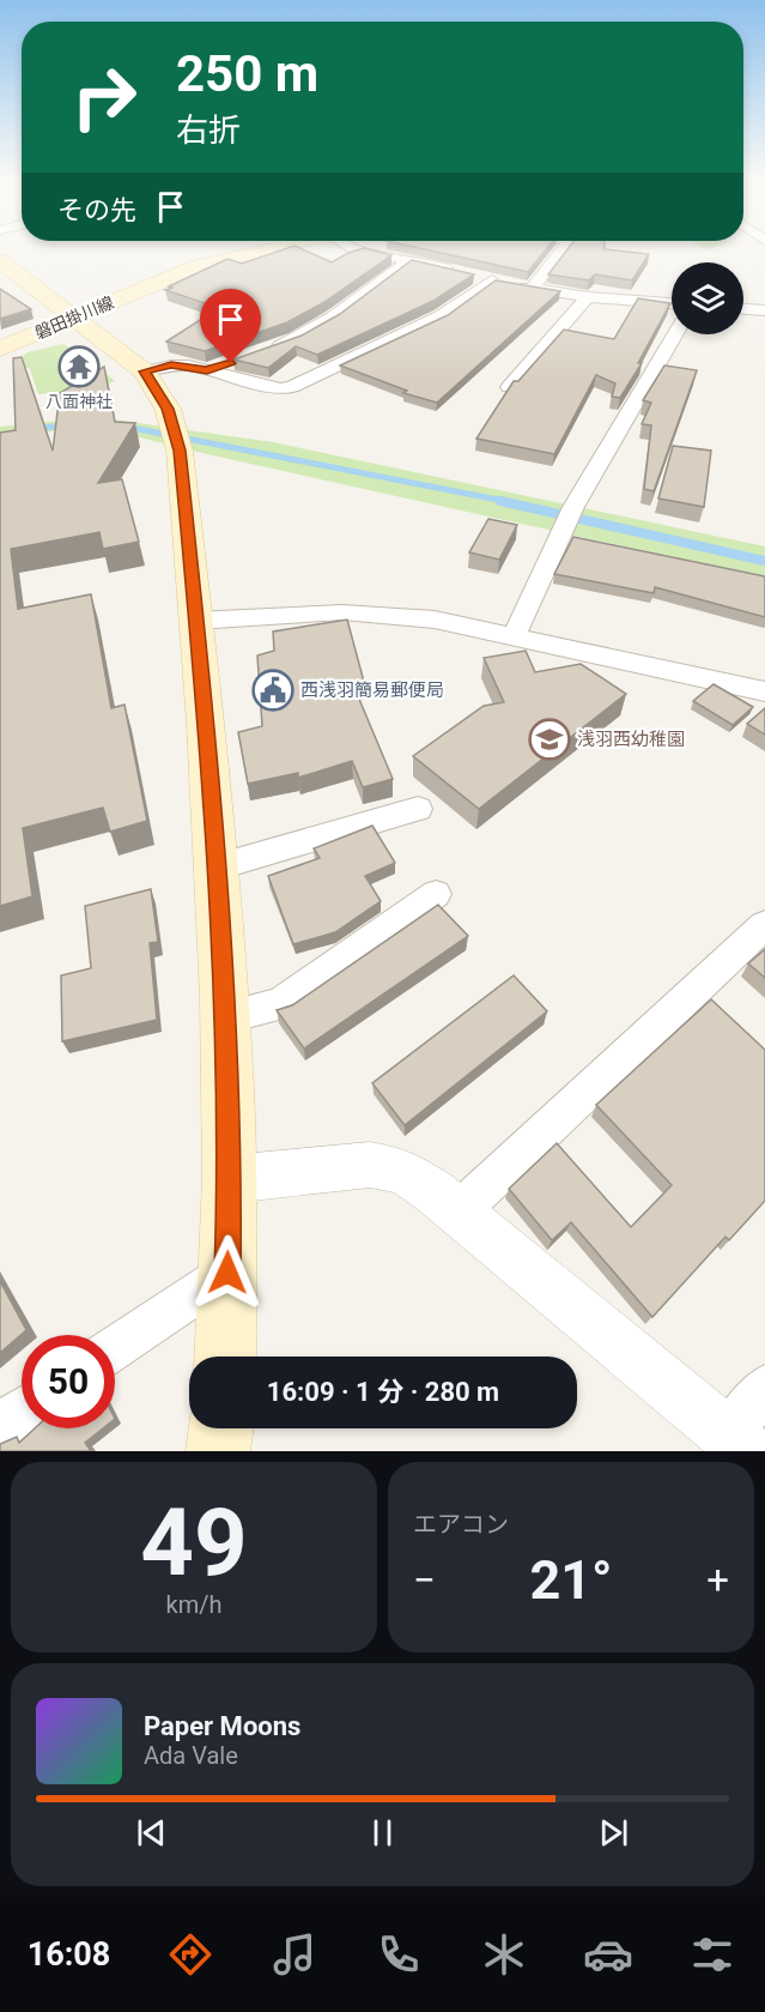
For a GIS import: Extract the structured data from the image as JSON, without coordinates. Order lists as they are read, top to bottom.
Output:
{
  "streets": {
    "main road": ["磐田掛川線"]
  },
  "places": {
    "temple": ["八面神社"],
    "public building": ["西浅羽簡易郵便局"],
    "school or university": ["浅羽西幼稚園"]
  },
  "page": {
    "turn": ["250 m", "右折"],
    "then": "その先",
    "limit": "50",
    "trip": "16:09 · 1 分 · 280 m",
    "tile": [
      ["49", "km/h"],
      "エアコン"
    ],
    "heat": ["−", "21°", "+"],
    "song": ["Paper Moons", "Ada Vale"],
    "tabs": "16:08"
  }
}
